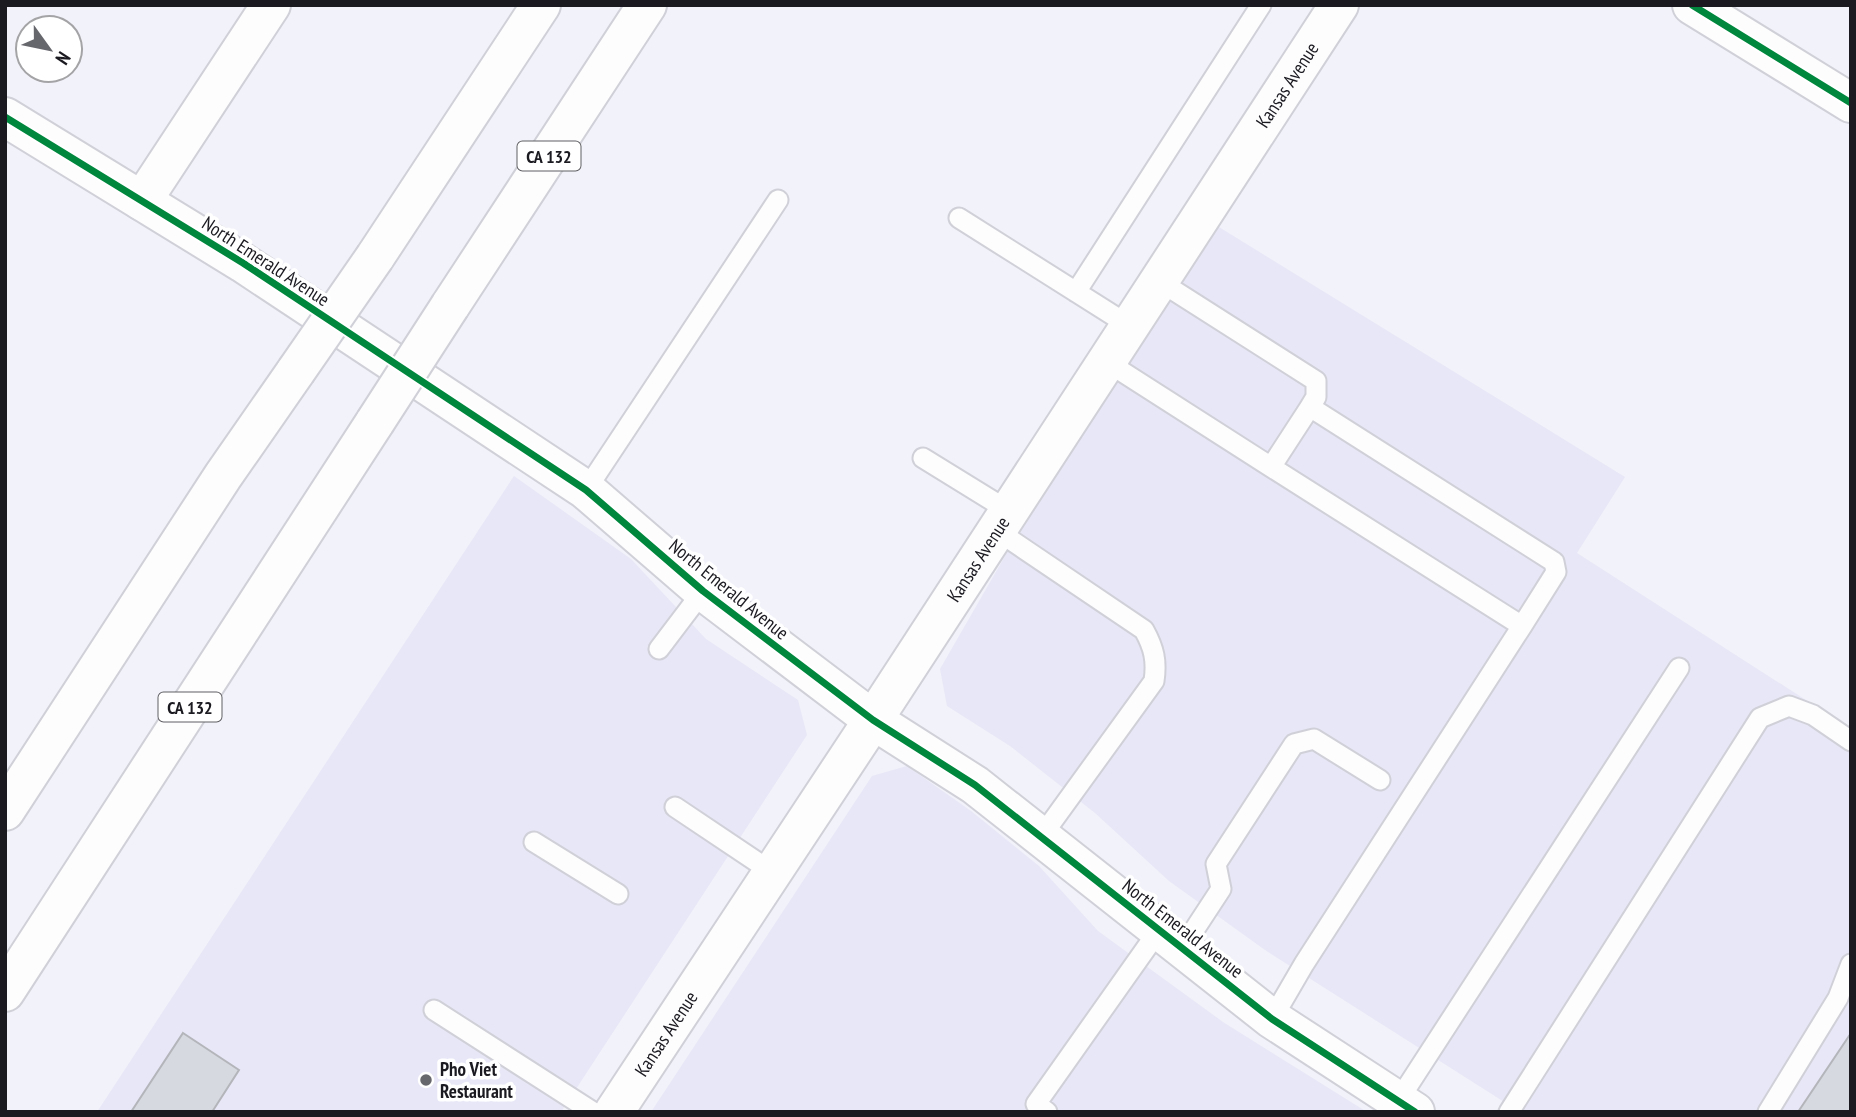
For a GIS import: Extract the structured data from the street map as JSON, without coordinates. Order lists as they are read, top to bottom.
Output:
{
  "streets": {
    "main road": ["Kansas Avenue", "CA 132", "North Emerald Avenue"]
  },
  "crossings": [
    ["Kansas Avenue", "North Emerald Avenue"]
  ],
  "places": ["Pho Viet Restaurant"],
  "north": "bottom right"
}
